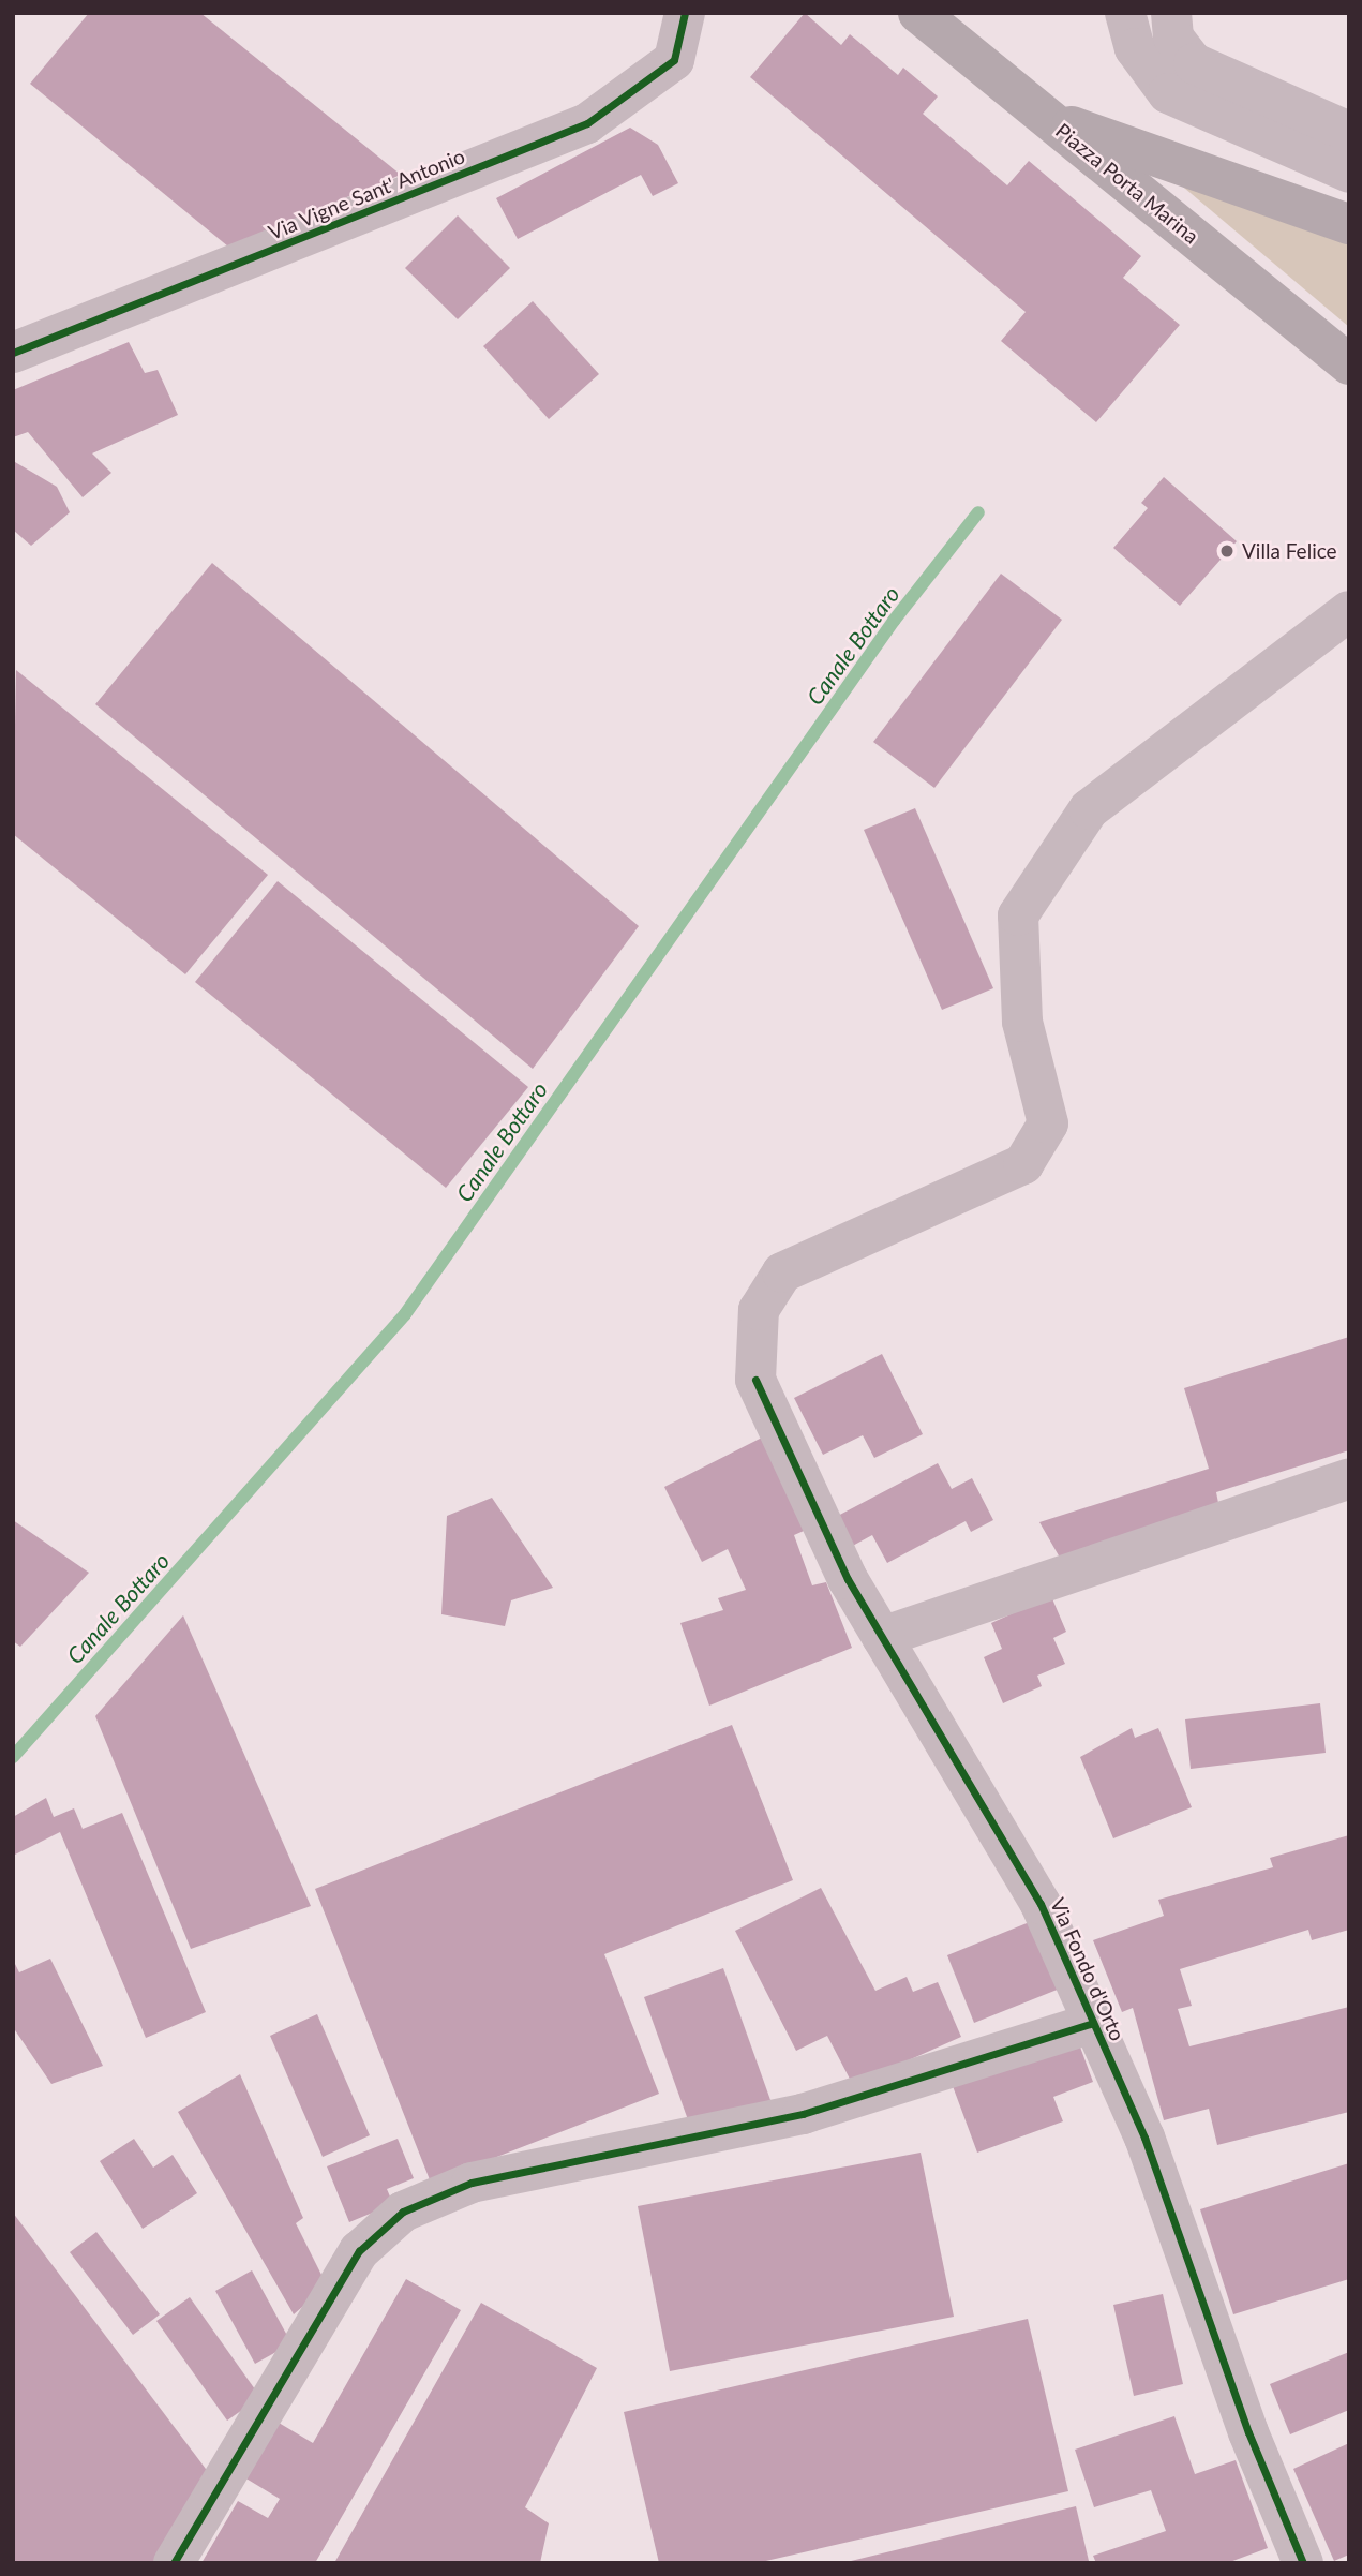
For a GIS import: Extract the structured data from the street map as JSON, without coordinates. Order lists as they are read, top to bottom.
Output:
{
  "streets": {
    "main road": ["Piazza Porta Marina"],
    "street": ["Via Vigne Sant' Antonio", "Via Fondo d'Orto"]
  },
  "water": ["Canale Bottaro"],
  "places": ["Villa Felice"]
}
